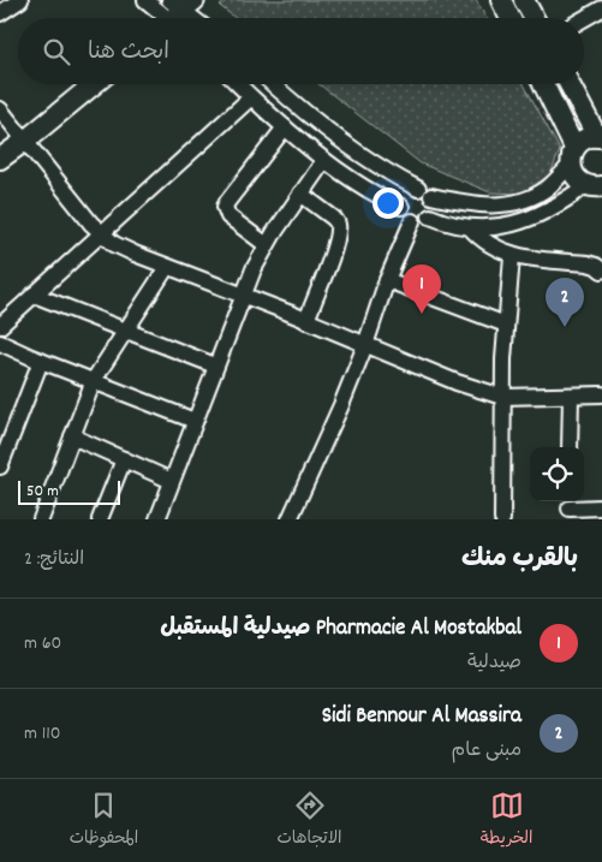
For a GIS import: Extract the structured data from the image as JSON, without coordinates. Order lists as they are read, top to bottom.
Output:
{
  "scale_bar": "50 m",
  "page": {
    "search": "ابحث هنا",
    "pins": ["1", "2"],
    "scale": "50 m",
    "heading": ["بالقرب منك", "النتائج: 2"],
    "list": [
      {
        "mark": "1",
        "name": "Pharmacie Al Mostakbal صيدلية المستقبل",
        "note": "صيدلية",
        "value": "60 m"
      },
      {
        "mark": "2",
        "name": "Sidi Bennour Al Massira",
        "note": "مبنى عام",
        "value": "110 m"
      }
    ],
    "nav": ["الخريطة", "الاتجاهات", "المحفوظات"]
  }
}
